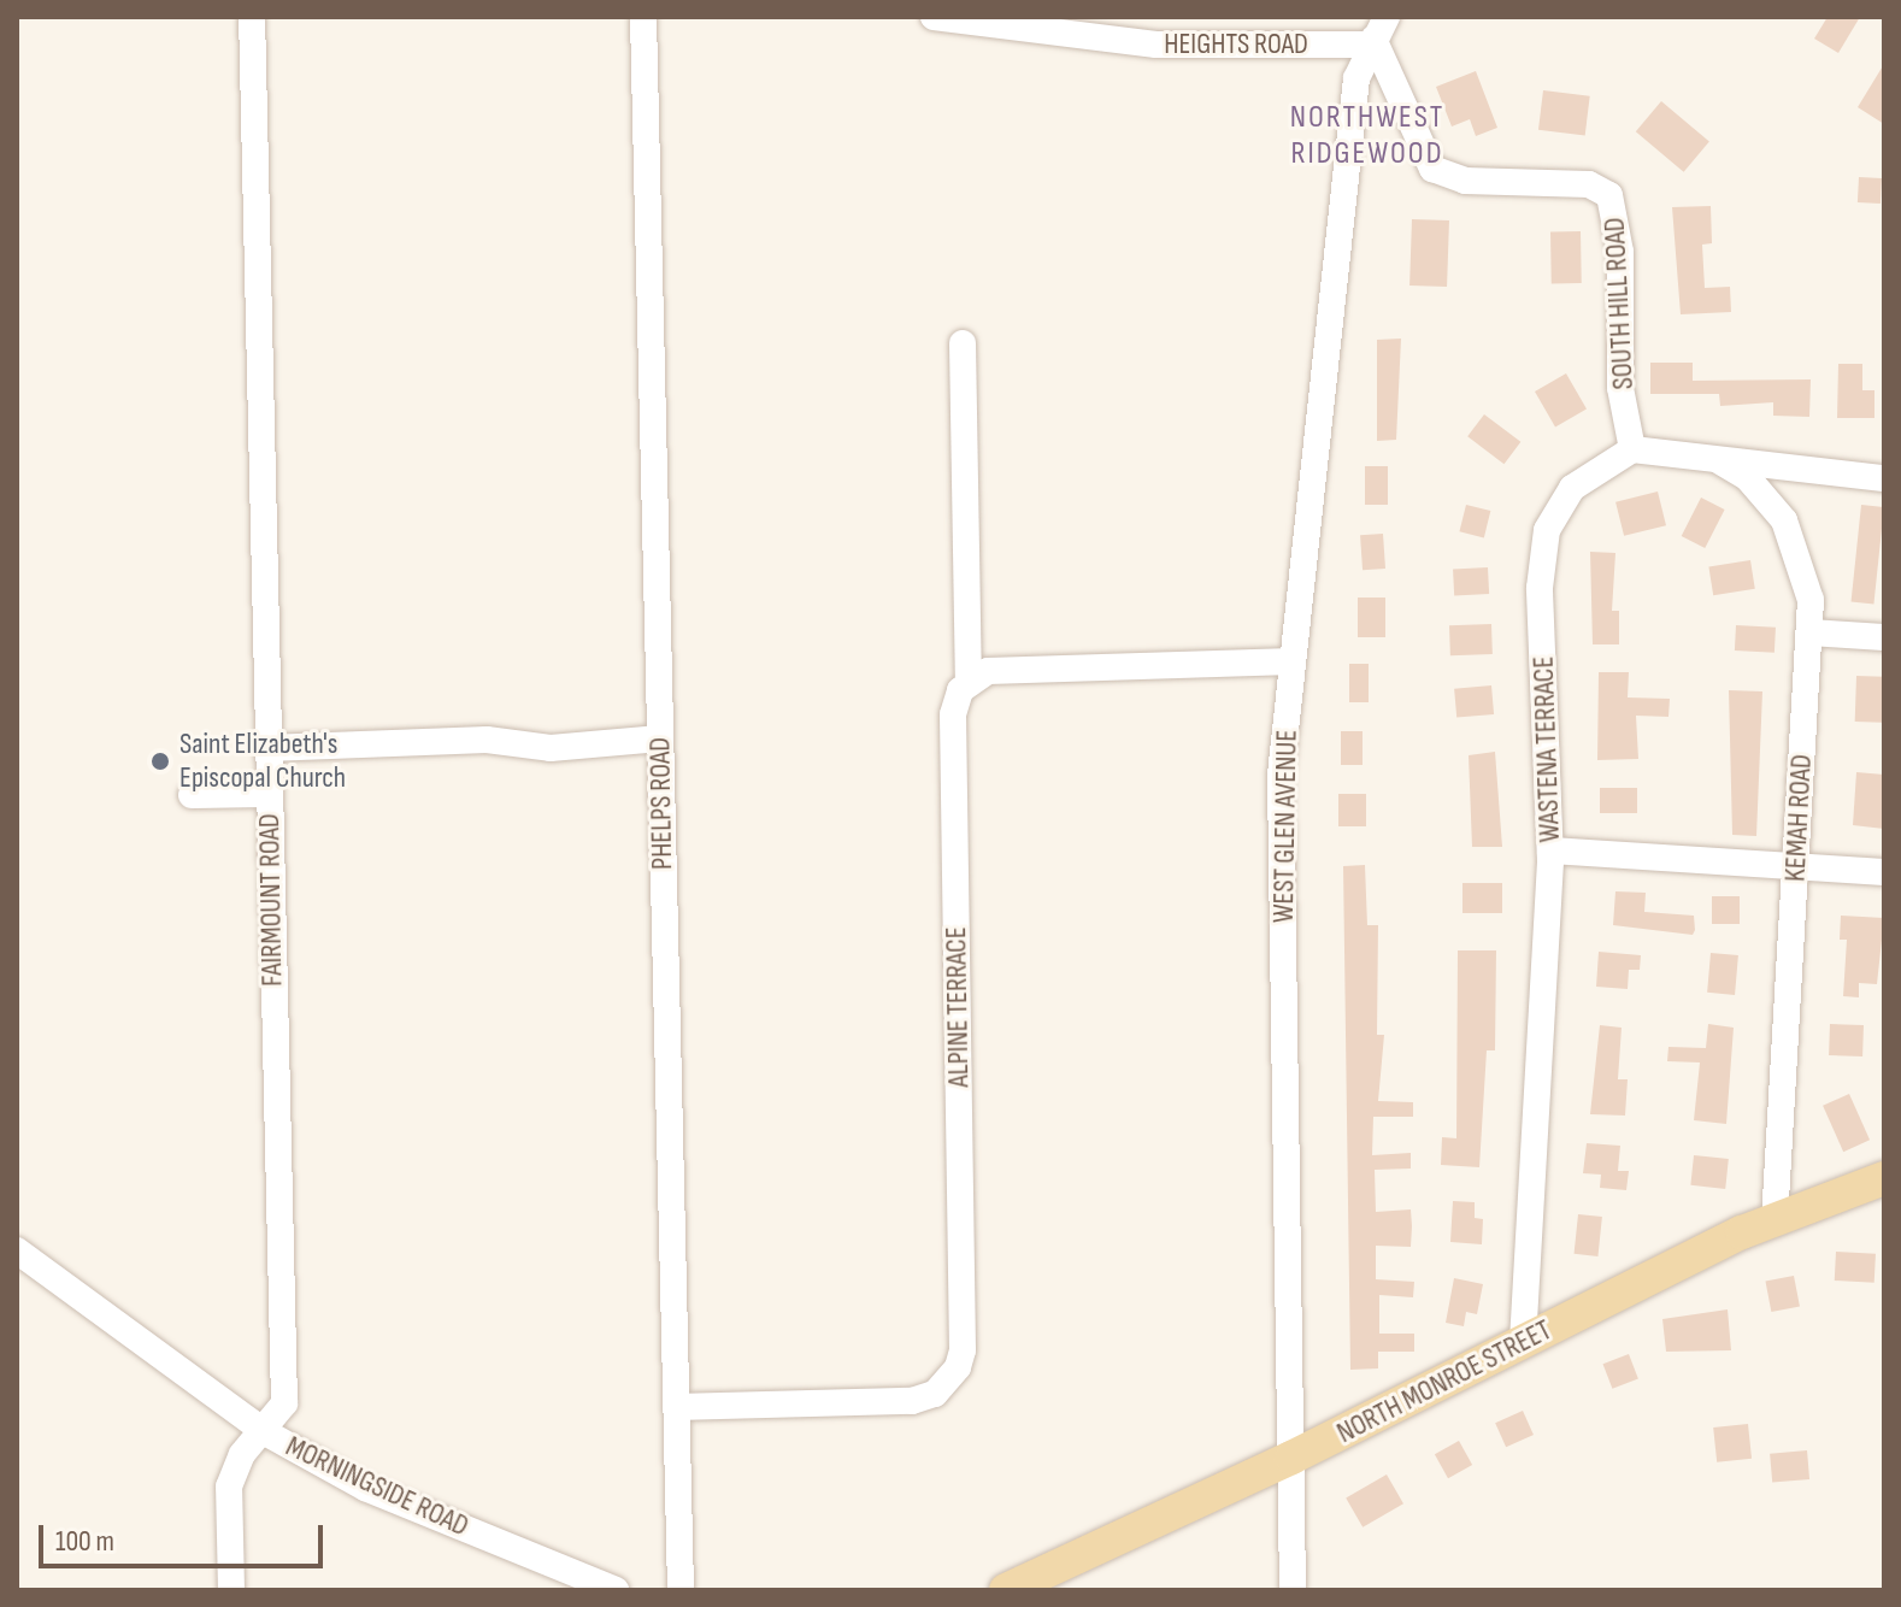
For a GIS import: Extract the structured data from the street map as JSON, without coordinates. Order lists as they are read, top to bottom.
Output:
{
  "streets": {
    "main road": ["NORTH MONROE STREET"],
    "street": [
      "HEIGHTS ROAD",
      "SOUTH HILL ROAD",
      "WASTENA TERRACE",
      "PHELPS ROAD",
      "KEMAH ROAD",
      "WEST GLEN AVENUE",
      "FAIRMOUNT ROAD",
      "ALPINE TERRACE",
      "MORNINGSIDE ROAD"
    ]
  },
  "crossings": [
    ["HEIGHTS ROAD", "SOUTH HILL ROAD"],
    ["HEIGHTS ROAD", "WEST GLEN AVENUE"],
    ["SOUTH HILL ROAD", "WASTENA TERRACE"],
    ["SOUTH HILL ROAD", "WEST GLEN AVENUE"],
    ["WASTENA TERRACE", "NORTH MONROE STREET"],
    ["PHELPS ROAD", "ALPINE TERRACE"],
    ["KEMAH ROAD", "NORTH MONROE STREET"],
    ["WEST GLEN AVENUE", "NORTH MONROE STREET"],
    ["FAIRMOUNT ROAD", "MORNINGSIDE ROAD"]
  ],
  "districts": ["NORTHWEST RIDGEWOOD"],
  "places": ["Saint Elizabeth's Episcopal Church"],
  "scale_bar": "100 m"
}
